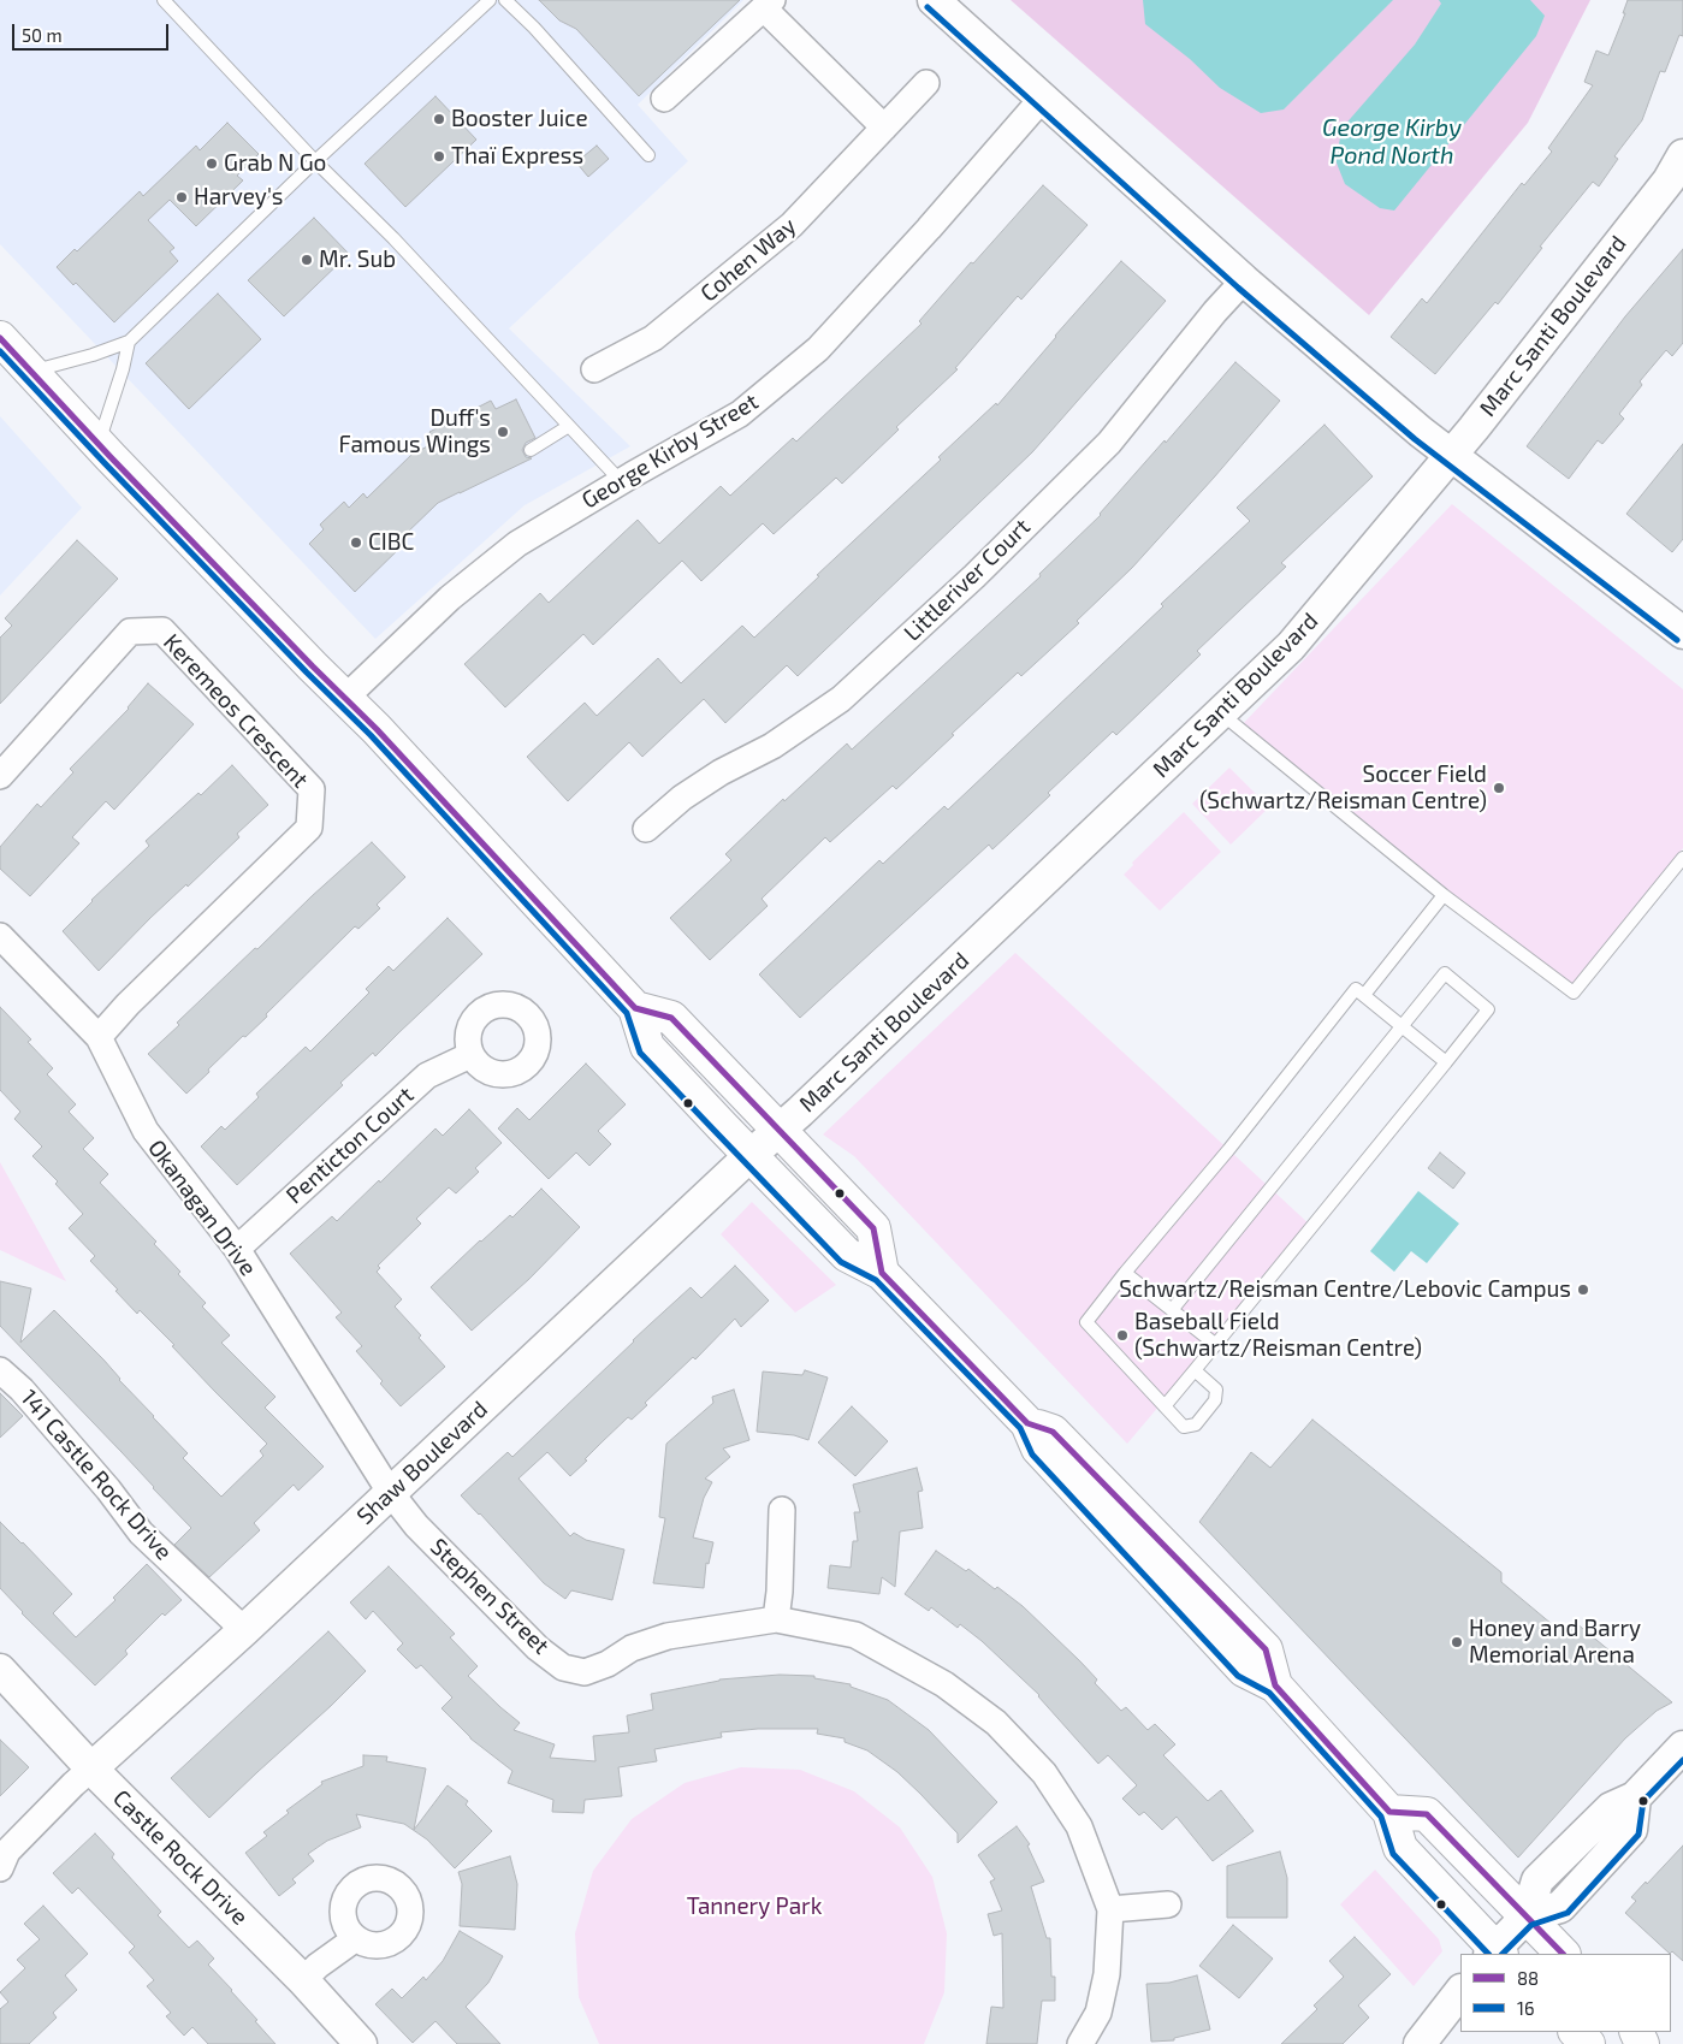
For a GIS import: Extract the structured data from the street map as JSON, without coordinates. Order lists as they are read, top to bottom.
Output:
{
  "streets": {
    "street": [
      "Cohen Way",
      "Marc Santi Boulevard",
      "George Kirby Street",
      "Littleriver Court",
      "Keremeos Crescent",
      "Penticton Court",
      "Okanagan Drive",
      "Shaw Boulevard",
      "141 Castle Rock Drive",
      "Stephen Street",
      "Castle Rock Drive"
    ]
  },
  "crossings": [
    ["Marc Santi Boulevard", "Shaw Boulevard"],
    ["Keremeos Crescent", "Okanagan Drive"],
    ["Penticton Court", "Okanagan Drive"],
    ["Okanagan Drive", "Shaw Boulevard"],
    ["Okanagan Drive", "Stephen Street"],
    ["Shaw Boulevard", "141 Castle Rock Drive"],
    ["Shaw Boulevard", "Stephen Street"],
    ["Shaw Boulevard", "Castle Rock Drive"]
  ],
  "water": ["George Kirby Pond North"],
  "parks": ["Tannery Park"],
  "places": [
    "Booster Juice",
    "Thaï Express",
    "Grab N Go",
    "Harvey's",
    "Mr. Sub",
    "Duff's Famous Wings",
    "CIBC",
    "Soccer Field (Schwartz/Reisman Centre)",
    "Schwartz/Reisman Centre/Lebovic Campus",
    "Baseball Field (Schwartz/Reisman Centre)",
    "Honey and Barry Memorial Arena"
  ],
  "lines": ["transit line 16", "transit line 88"],
  "legend": ["88", "16"],
  "scale_bar": "50 m"
}
